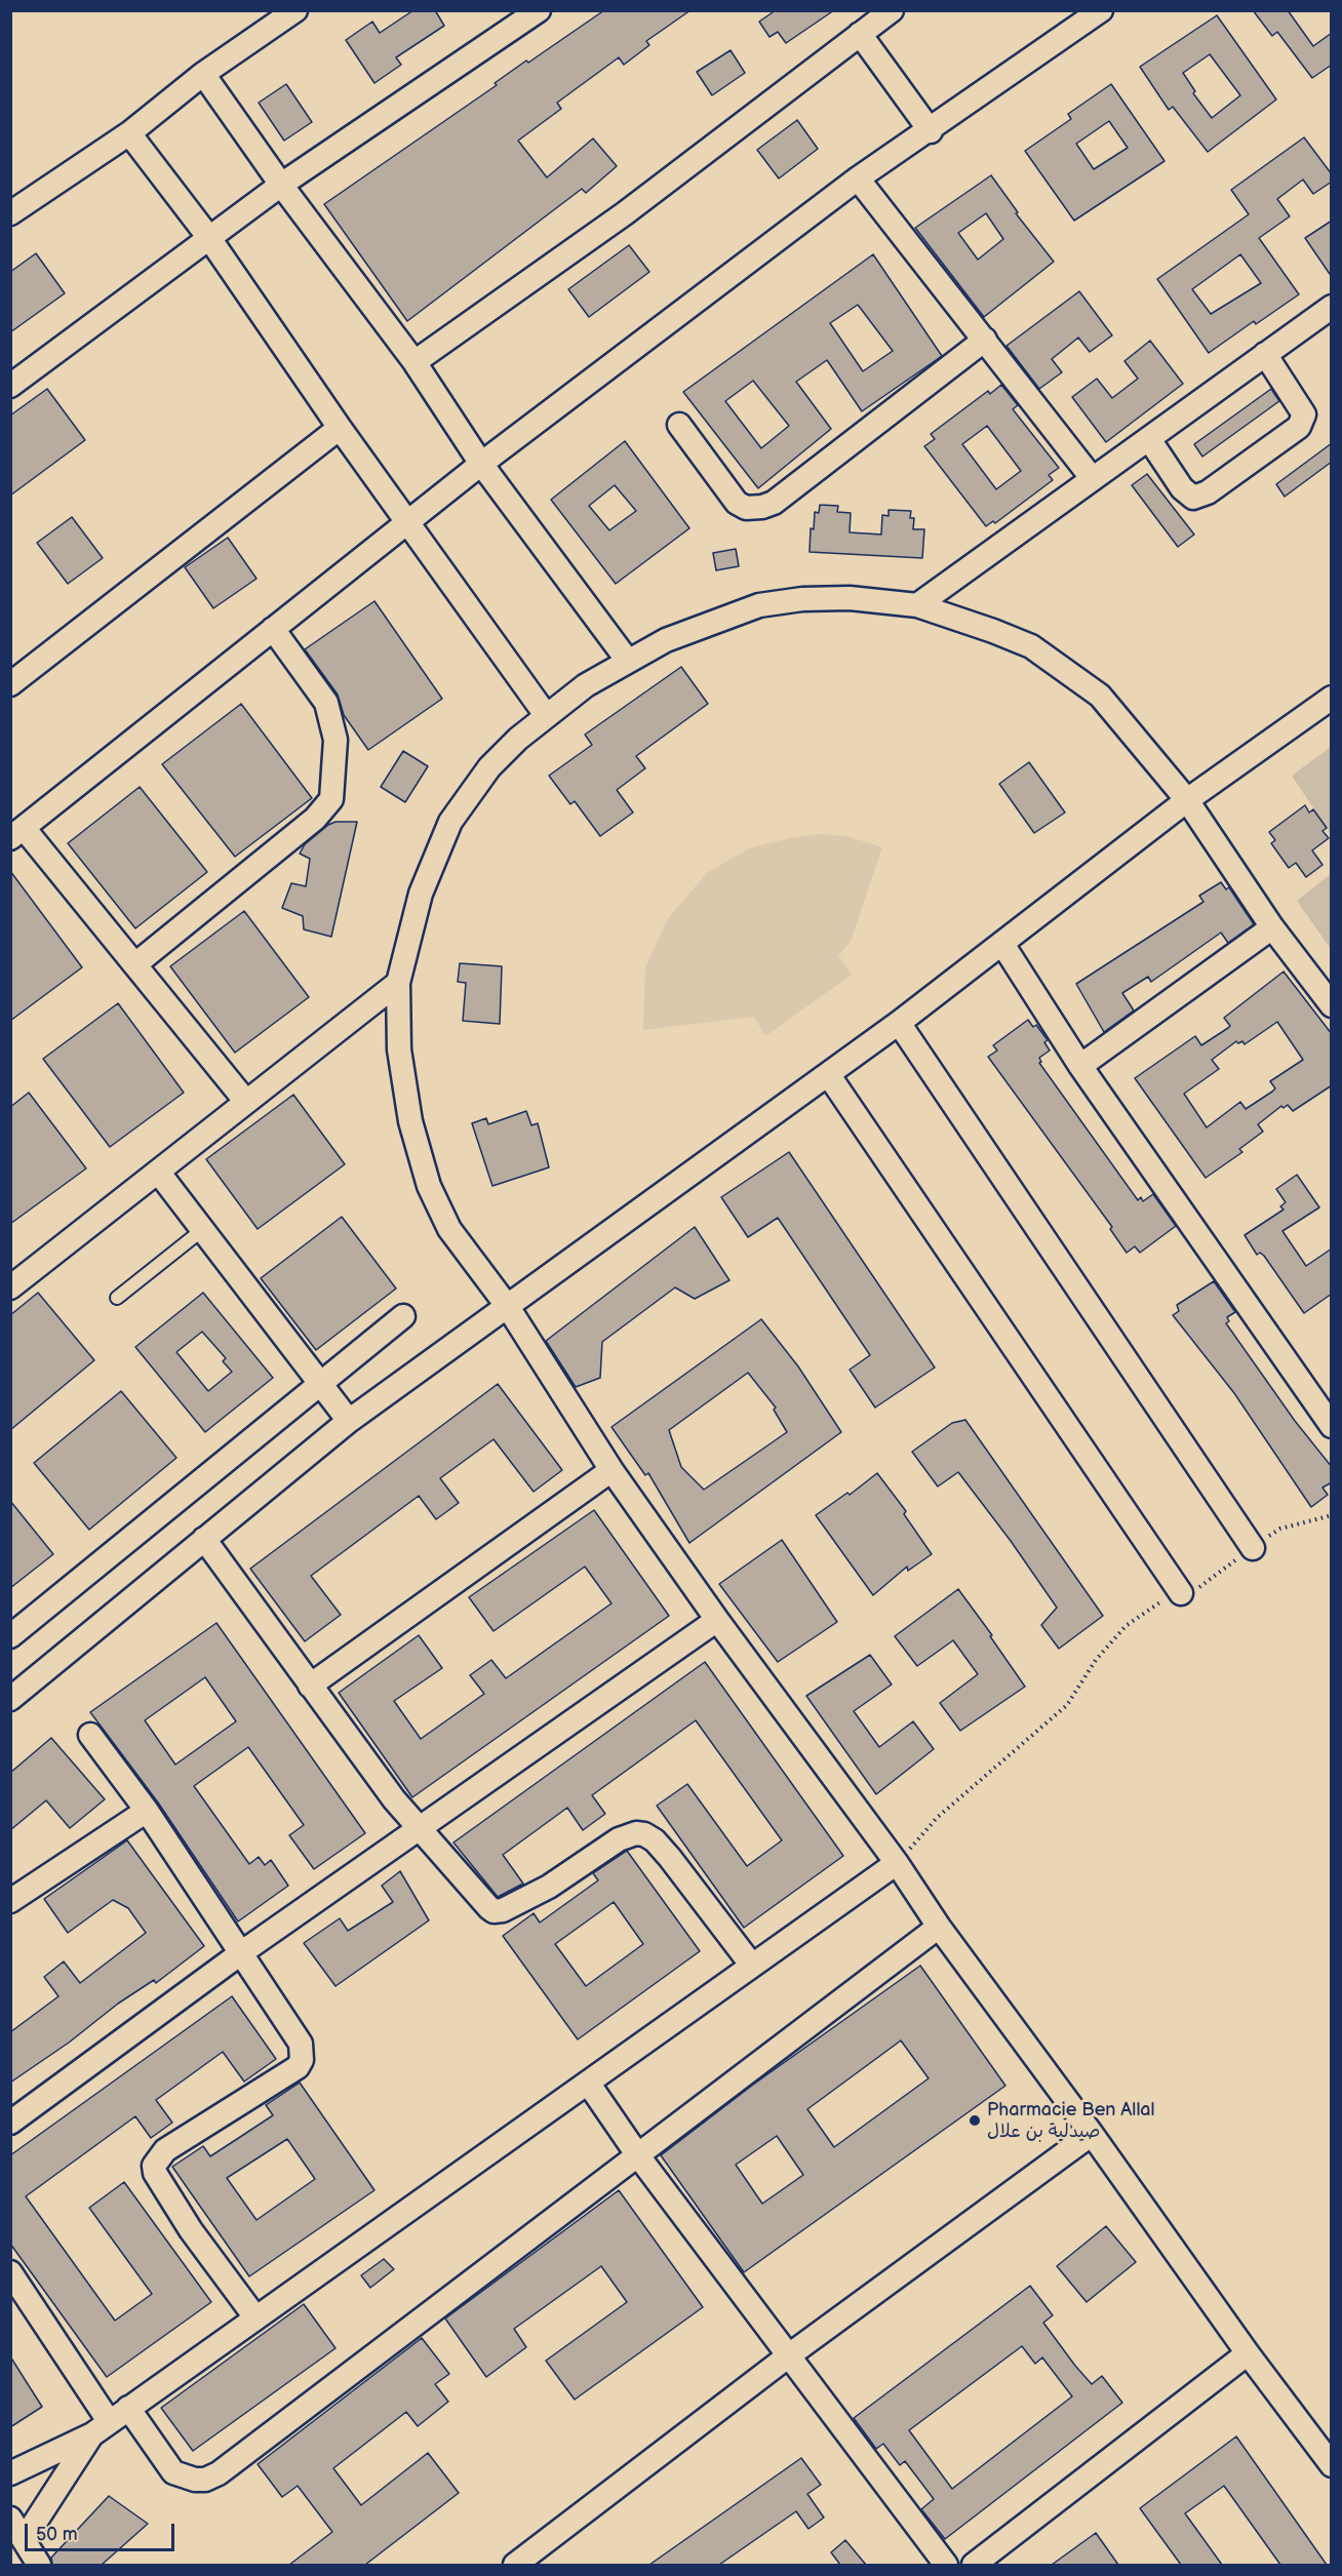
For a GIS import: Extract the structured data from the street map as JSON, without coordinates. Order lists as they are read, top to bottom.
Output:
{
  "places": ["Pharmacie Ben Allal صيدلية بن علال"],
  "scale_bar": "50 m"
}
